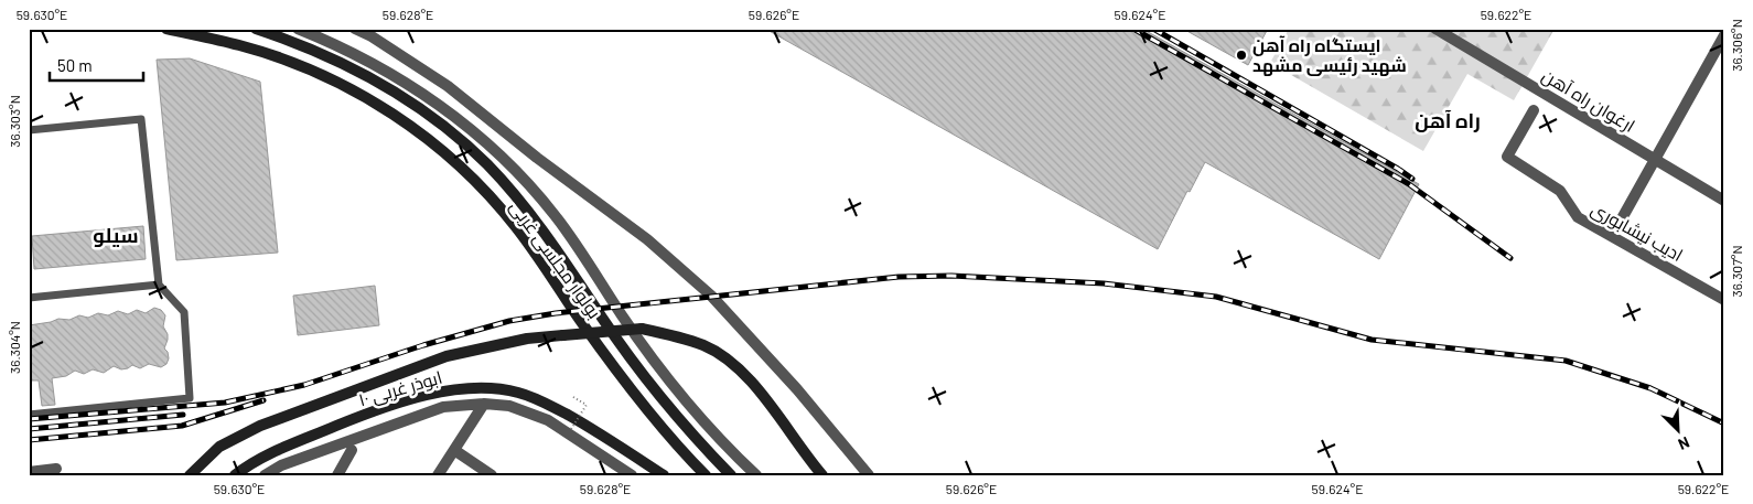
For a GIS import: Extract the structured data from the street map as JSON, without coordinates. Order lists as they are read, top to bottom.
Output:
{
  "streets": {
    "main road": ["بولوار مجلسی غربی", "ابوذر غربی ۱۰"],
    "street": ["ارغوان راه آهن", "ادیب نیشابوری"]
  },
  "districts": ["راه آهن", "سیلو"],
  "places": ["ایستگاه راه آهن شهید رئیسی مشهد"],
  "scale_bar": "50 m",
  "north": "bottom right",
  "coordinates": [
    "59.630°E",
    "59.628°E",
    "59.626°E",
    "59.624°E",
    "59.622°E",
    "36.306°N",
    "36.303°N",
    "36.307°N",
    "36.304°N"
  ]
}
